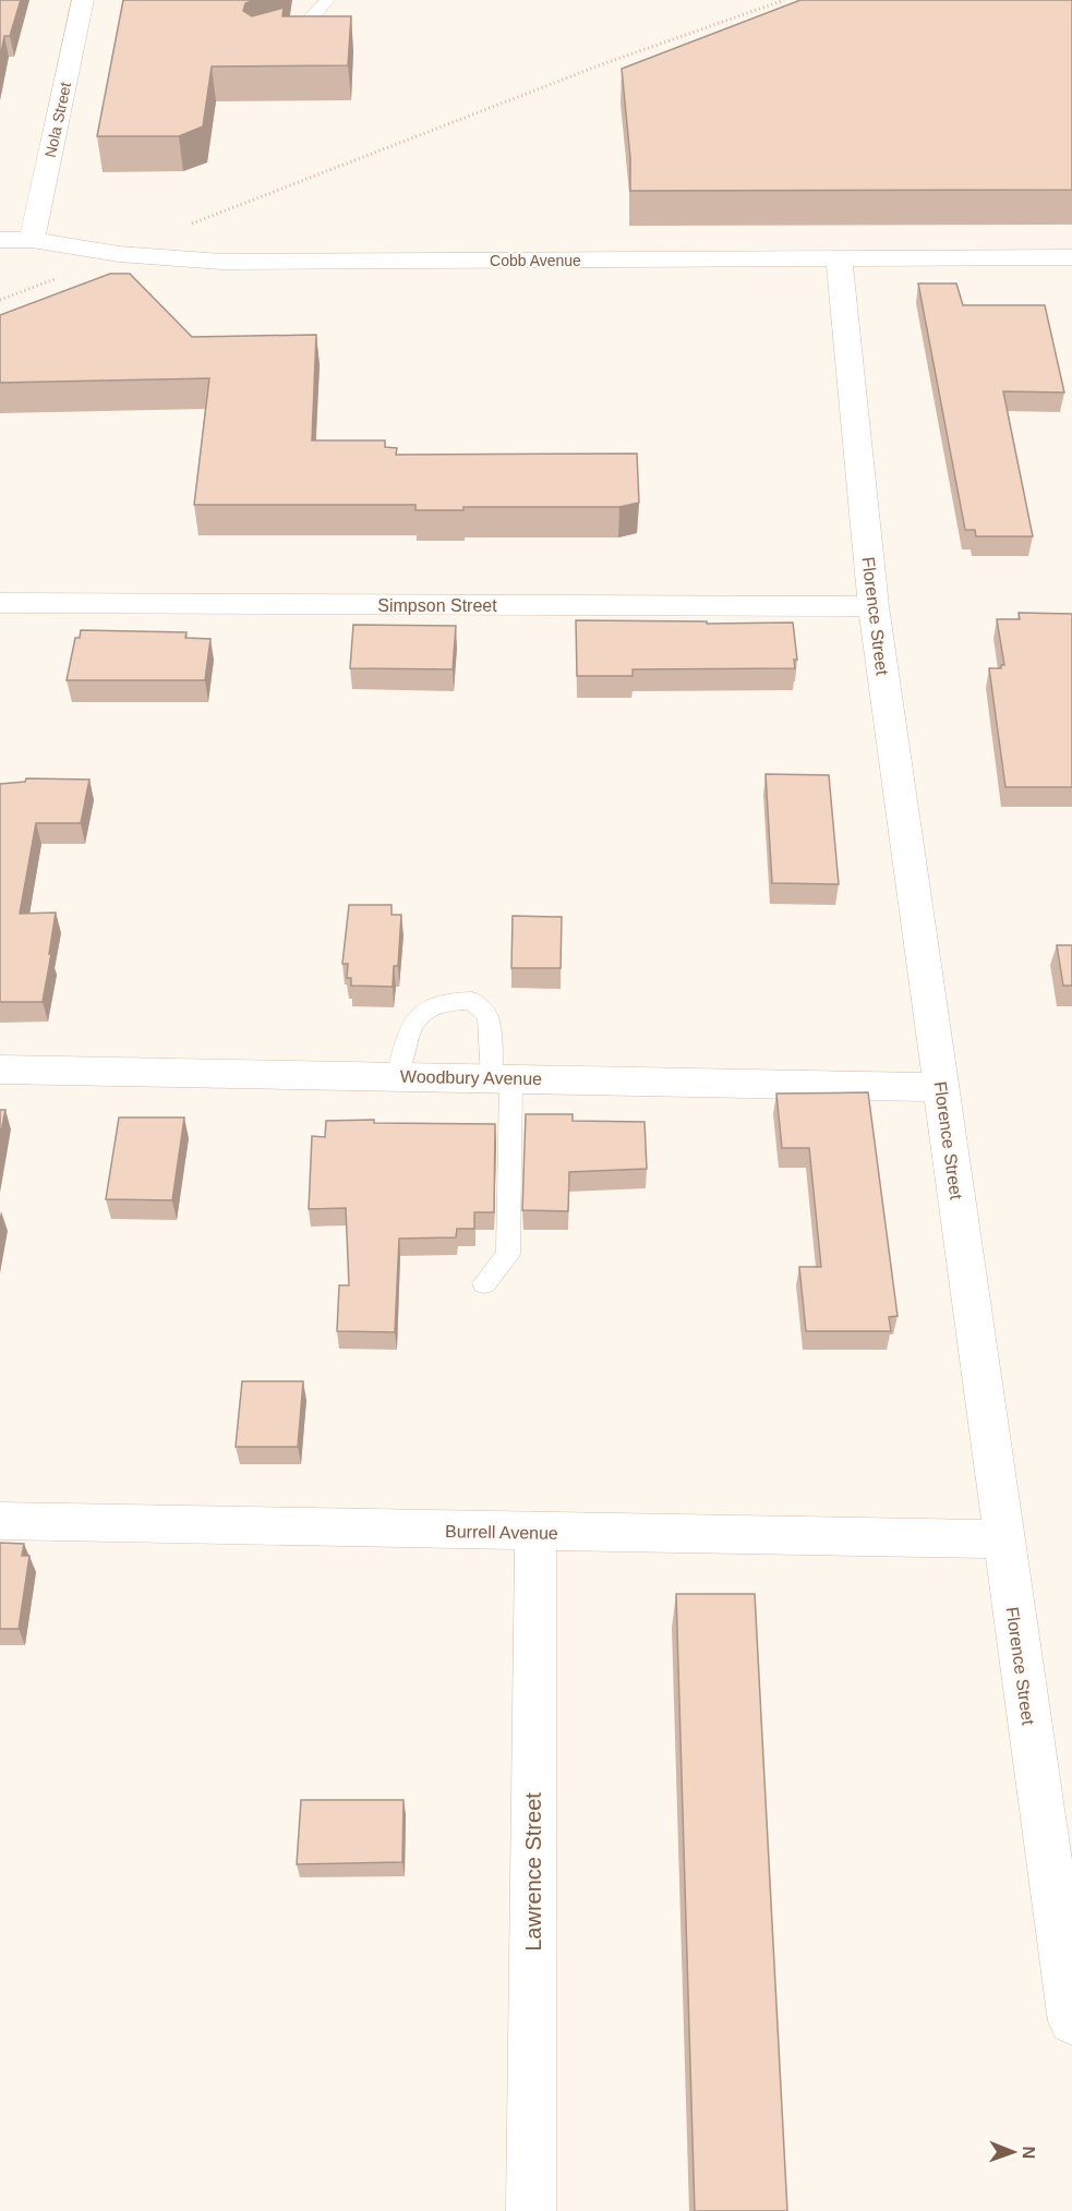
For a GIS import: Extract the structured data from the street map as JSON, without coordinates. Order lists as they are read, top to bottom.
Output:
{
  "streets": {
    "street": [
      "Nola Street",
      "Cobb Avenue",
      "Simpson Street",
      "Florence Street",
      "Woodbury Avenue",
      "Burrell Avenue",
      "Lawrence Street"
    ]
  },
  "crossings": [
    ["Nola Street", "Cobb Avenue"],
    ["Cobb Avenue", "Florence Street"],
    ["Simpson Street", "Florence Street"],
    ["Florence Street", "Woodbury Avenue"],
    ["Florence Street", "Burrell Avenue"],
    ["Burrell Avenue", "Lawrence Street"]
  ],
  "north": "right"
}
